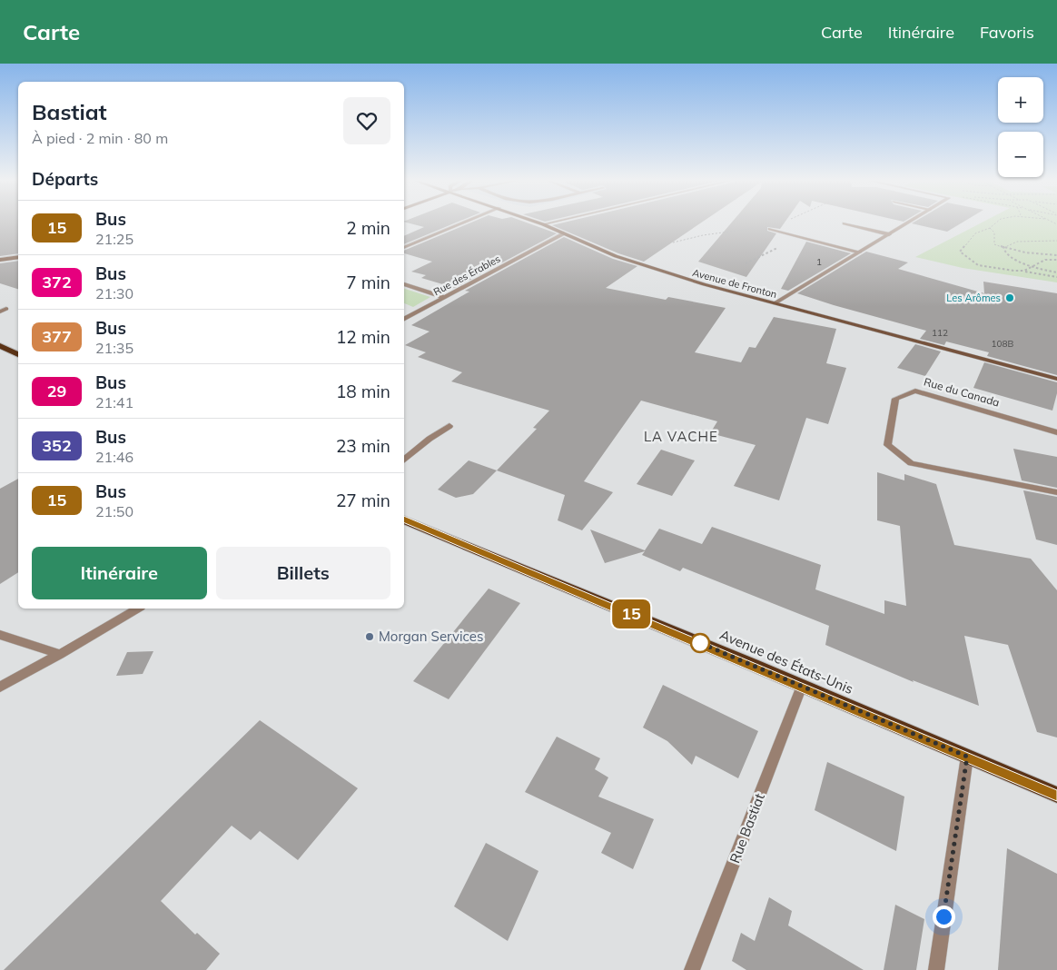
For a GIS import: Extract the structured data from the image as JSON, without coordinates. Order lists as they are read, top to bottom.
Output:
{
  "streets": {
    "main road": ["Avenue des États-Unis"],
    "street": [
      "Rue des Érables",
      "Avenue de Fronton",
      "Rue du Canada",
      "Rue Bastiat"
    ]
  },
  "crossings": [
    ["Rue des Érables", "Avenue de Fronton"],
    ["Avenue des États-Unis", "Rue Bastiat"]
  ],
  "districts": ["LA VACHE"],
  "places": ["Les Arômes", "Morgan Services"],
  "lines": ["bus line 15"],
  "house_numbers": ["1", "112", "108B"],
  "page": {
    "header": "Carte",
    "nav": ["Carte", "Itinéraire", "Favoris"],
    "on_map": "15",
    "map_buttons": ["+", "−"],
    "heading": [
      ["Bastiat", "À pied · 2 min · 80 m"],
      "Départs"
    ],
    "list": [
      {
        "mark": "15",
        "name": "Bus",
        "note": "21:25",
        "value": "2 min"
      },
      {
        "mark": "372",
        "name": "Bus",
        "note": "21:30",
        "value": "7 min"
      },
      {
        "mark": "377",
        "name": "Bus",
        "note": "21:35",
        "value": "12 min"
      },
      {
        "mark": "29",
        "name": "Bus",
        "note": "21:41",
        "value": "18 min"
      },
      {
        "mark": "352",
        "name": "Bus",
        "note": "21:46",
        "value": "23 min"
      },
      {
        "mark": "15",
        "name": "Bus",
        "note": "21:50",
        "value": "27 min"
      }
    ],
    "buttons": ["Itinéraire", "Billets"]
  }
}
